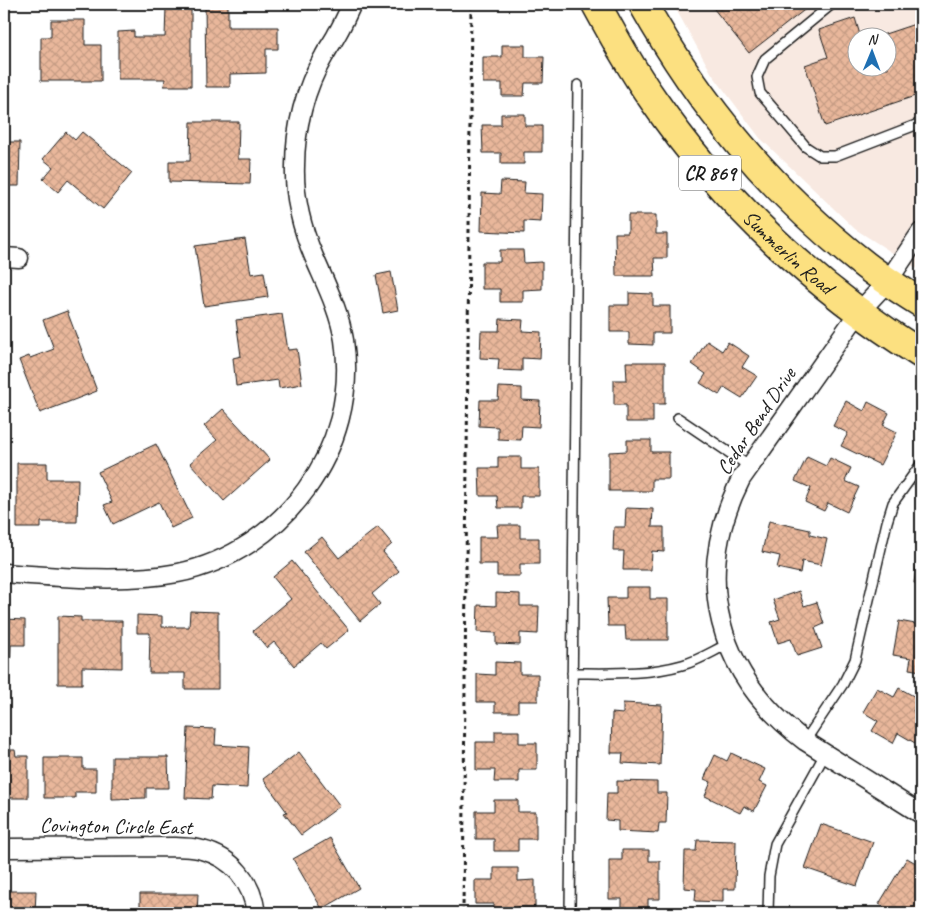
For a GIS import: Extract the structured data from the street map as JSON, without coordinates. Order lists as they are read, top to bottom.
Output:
{
  "streets": {
    "main road": ["CR 869", "Summerlin Road"],
    "street": ["Cedar Bend Drive", "Covington Circle East"]
  },
  "crossings": [
    ["Summerlin Road", "Cedar Bend Drive"]
  ],
  "north": "top"
}
